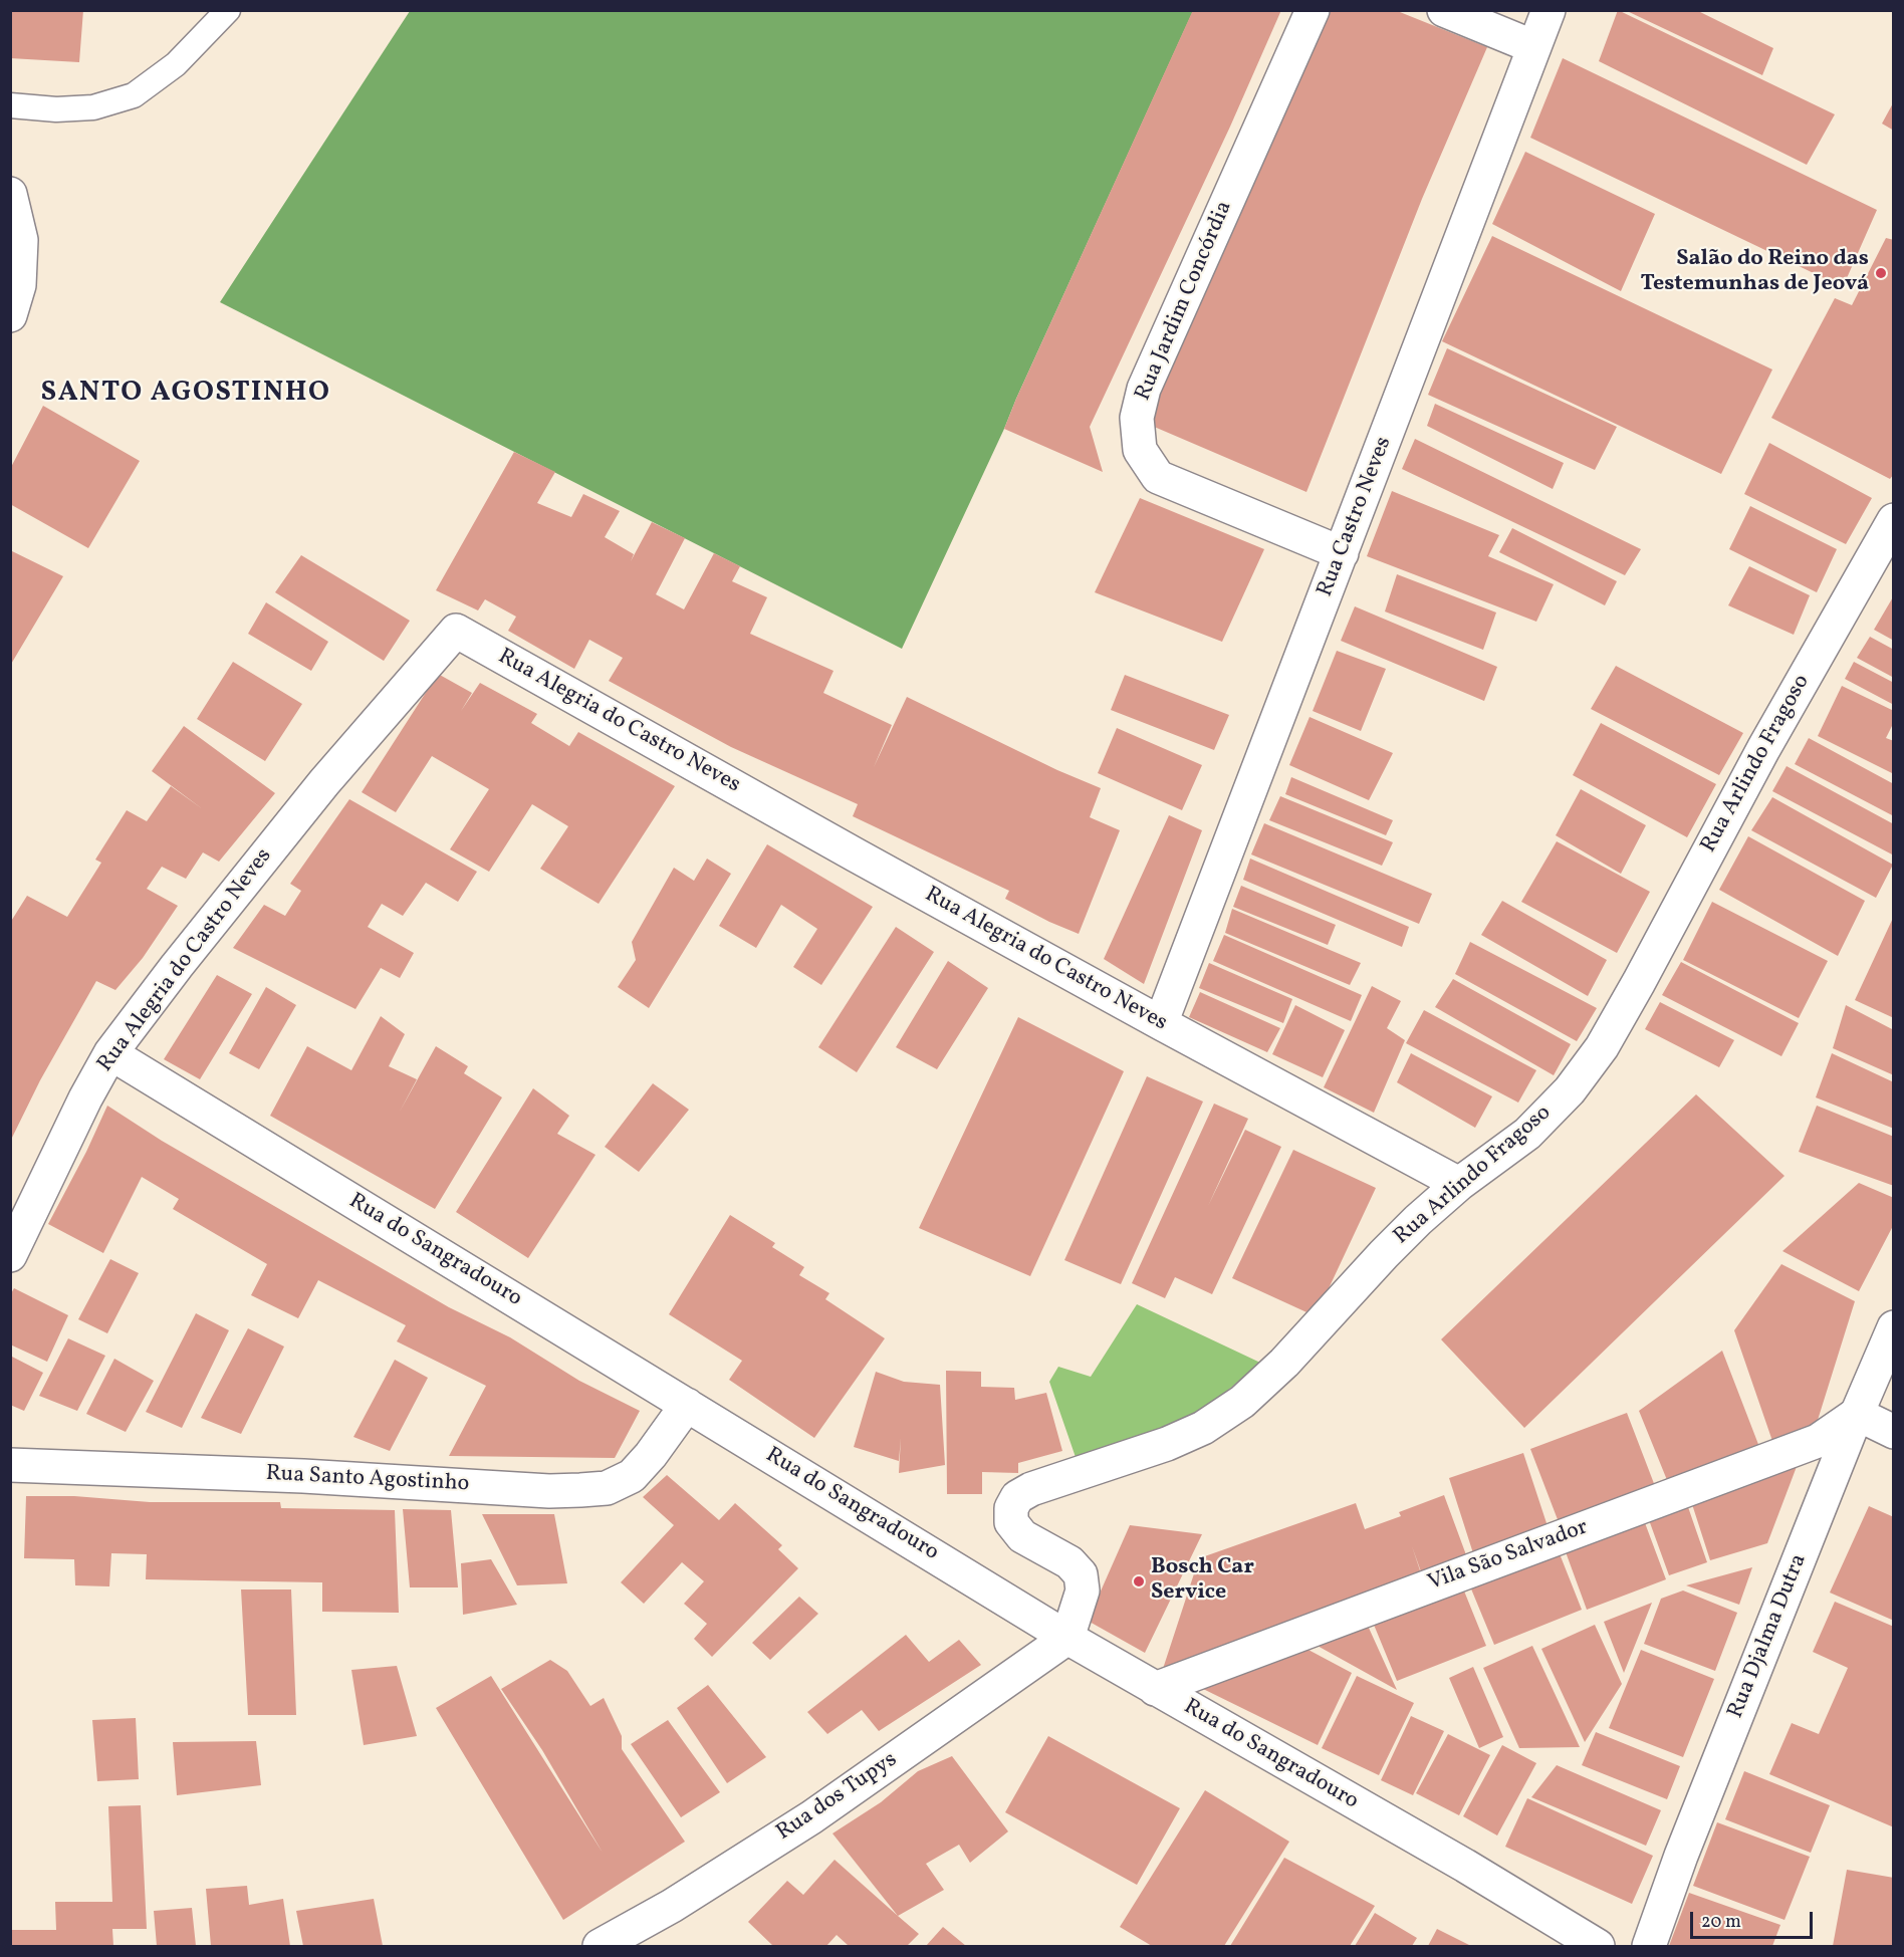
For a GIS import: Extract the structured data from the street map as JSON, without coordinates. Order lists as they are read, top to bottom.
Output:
{
  "streets": {
    "street": [
      "Rua Jardim Concórdia",
      "Rua Castro Neves",
      "Rua Alegria do Castro Neves",
      "Rua Arlindo Fragoso",
      "Rua do Sangradouro",
      "Rua Santo Agostinho",
      "Vila São Salvador",
      "Rua Djalma Dutra",
      "Rua dos Tupys"
    ]
  },
  "crossings": [
    ["Rua Jardim Concórdia", "Rua Castro Neves"],
    ["Rua Castro Neves", "Rua Alegria do Castro Neves"],
    ["Rua Alegria do Castro Neves", "Rua Arlindo Fragoso"],
    ["Rua Alegria do Castro Neves", "Rua do Sangradouro"],
    ["Rua Arlindo Fragoso", "Rua do Sangradouro"],
    ["Rua Arlindo Fragoso", "Rua dos Tupys"],
    ["Rua do Sangradouro", "Rua Santo Agostinho"],
    ["Rua do Sangradouro", "Vila São Salvador"],
    ["Rua do Sangradouro", "Rua dos Tupys"],
    ["Vila São Salvador", "Rua Djalma Dutra"]
  ],
  "districts": ["SANTO AGOSTINHO"],
  "places": ["Salão do Reino das Testemunhas de Jeová", "Bosch Car Service"],
  "scale_bar": "20 m"
}
